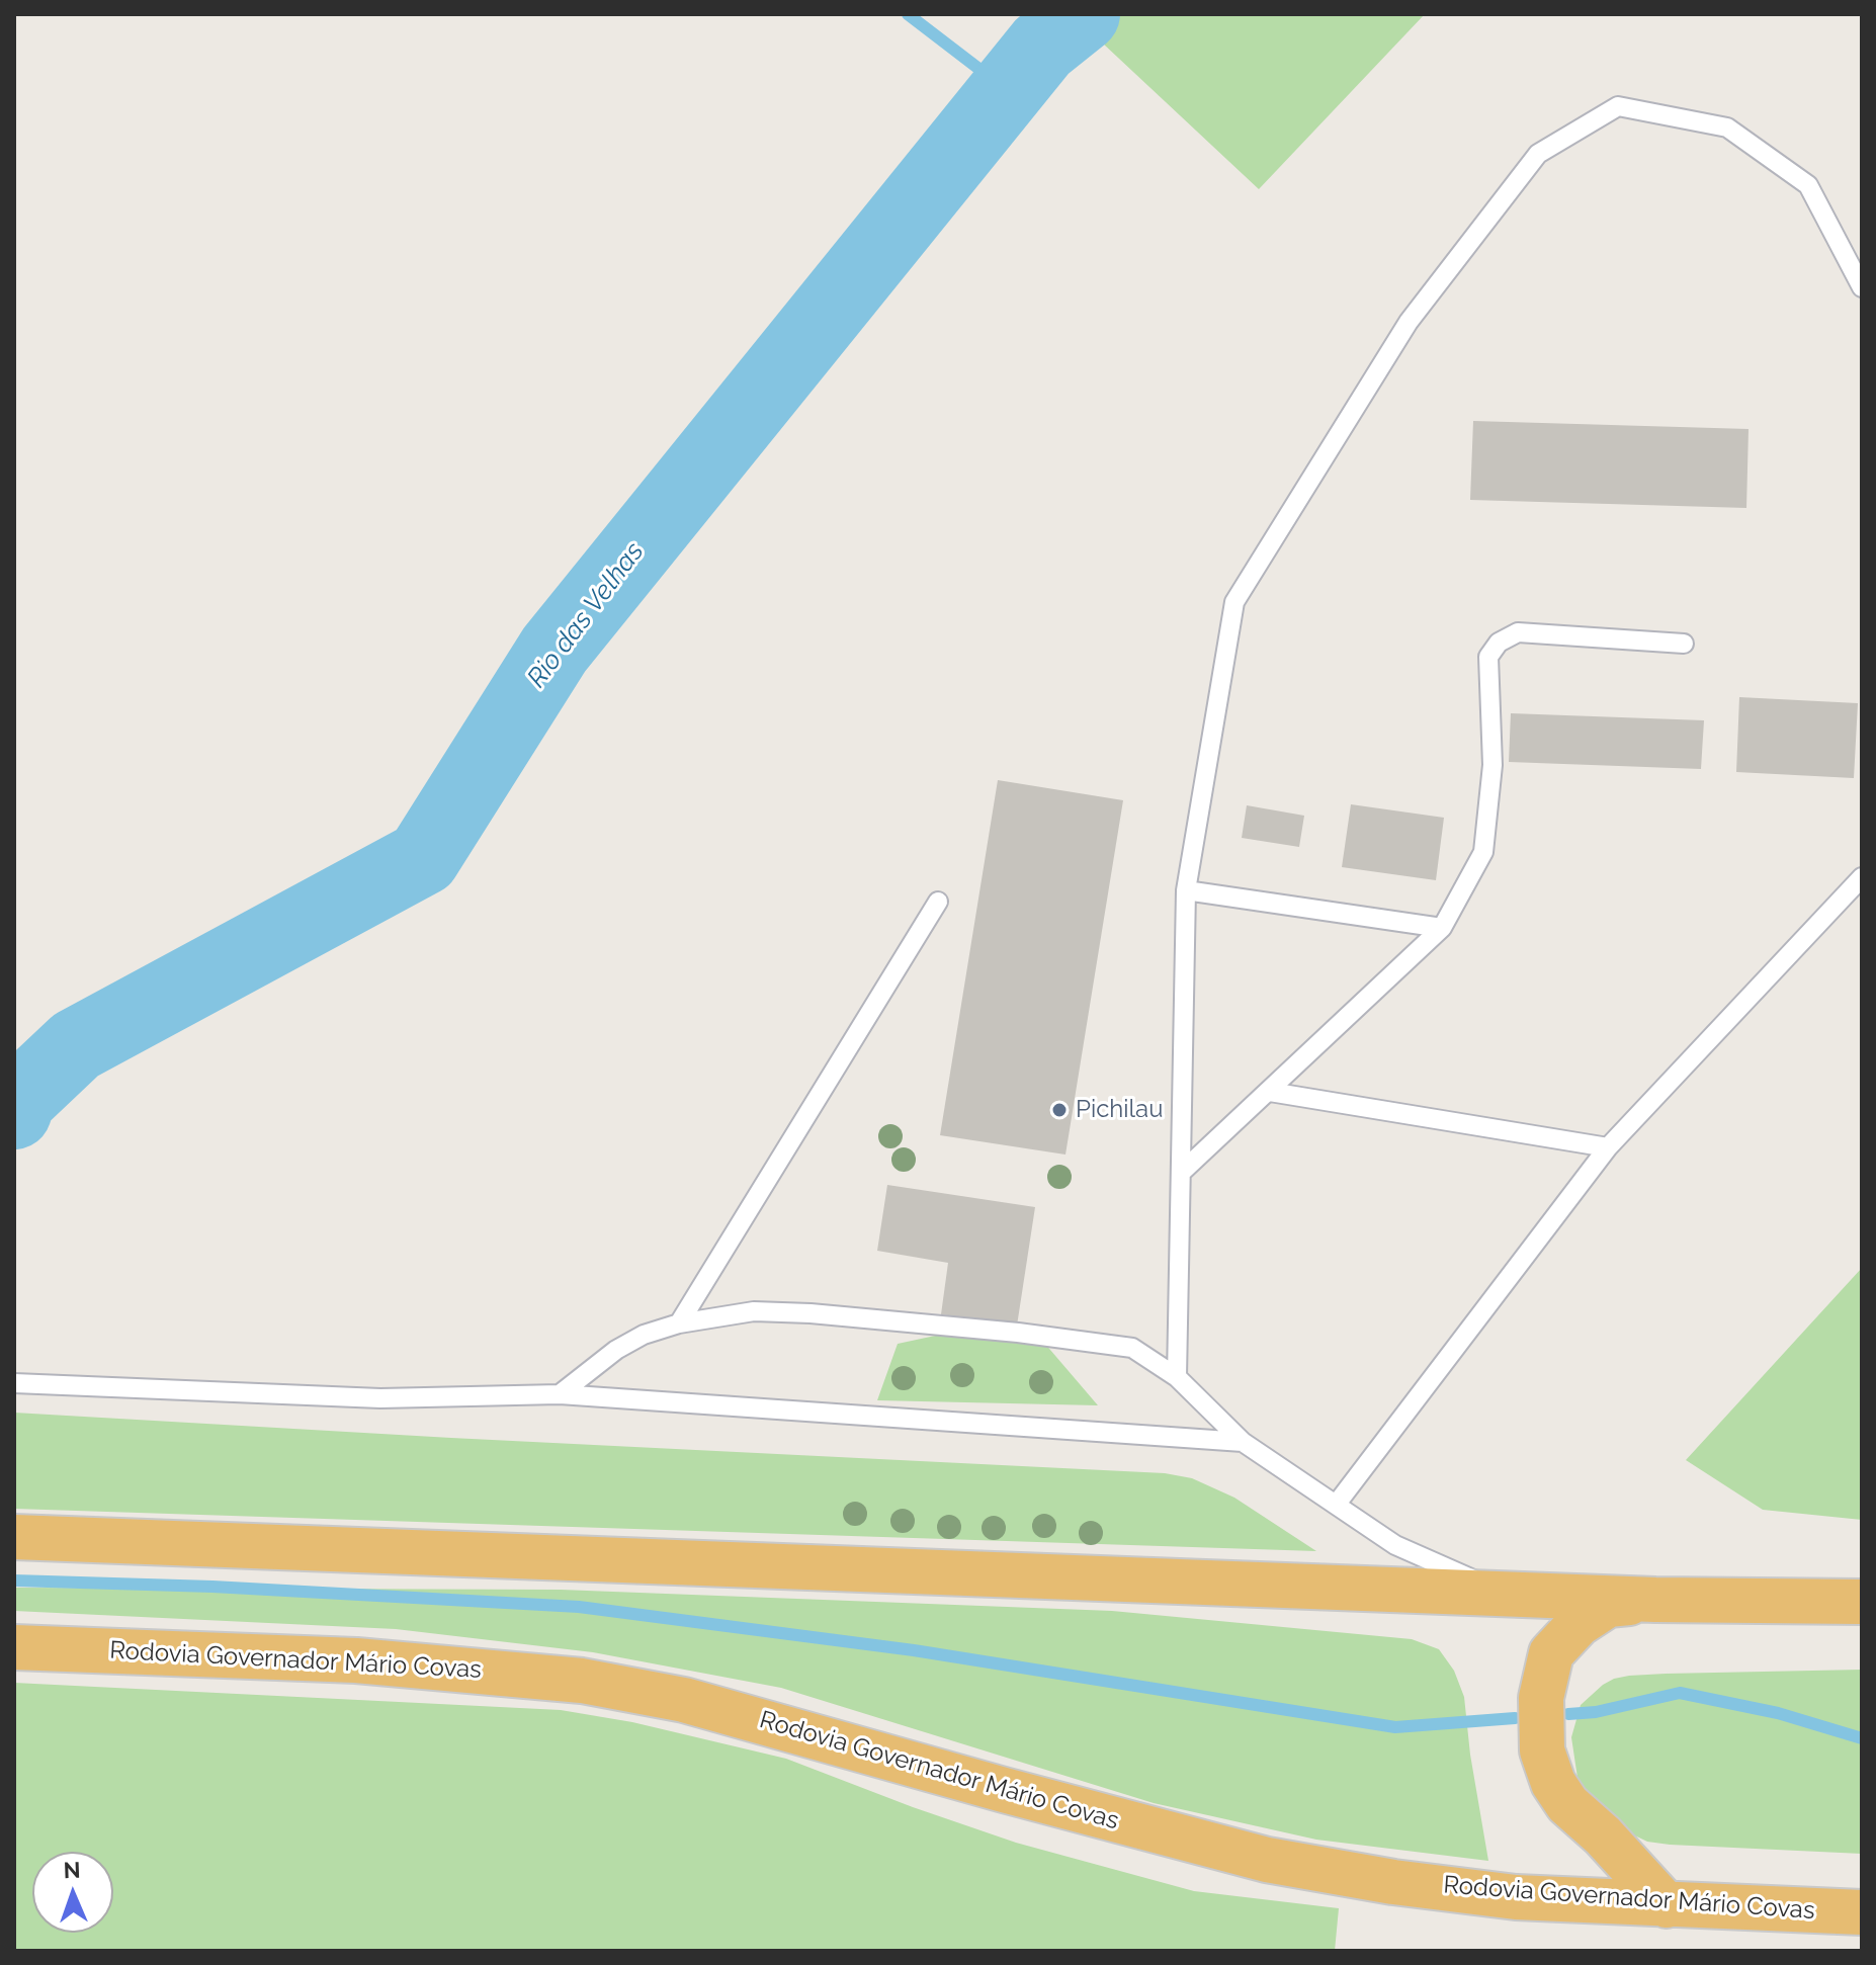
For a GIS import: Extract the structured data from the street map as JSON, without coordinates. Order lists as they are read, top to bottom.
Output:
{
  "streets": {
    "highway": ["Rodovia Governador Mário Covas"]
  },
  "water": ["Rio das Velhas"],
  "places": ["Pichilau"],
  "north": "top"
}
